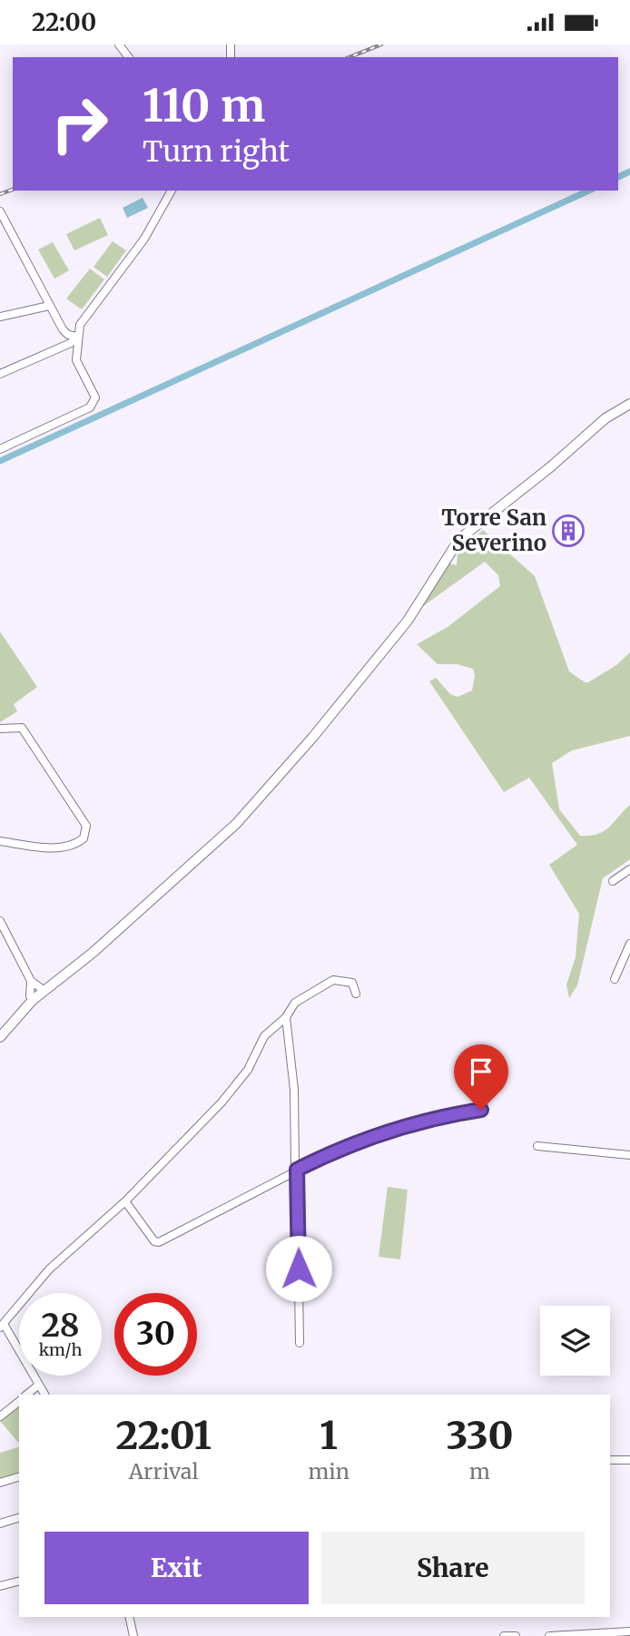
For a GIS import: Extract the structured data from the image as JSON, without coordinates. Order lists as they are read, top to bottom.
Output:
{
  "places": {
    "building": ["Torre San Severino"]
  },
  "page": {
    "status": "22:00",
    "turn": ["110 m", "Turn right"],
    "speed": "28 km/h",
    "limit": "30",
    "eta": [
      "22:01",
      "Arrival",
      "1",
      "min",
      "330",
      "m"
    ],
    "buttons": ["Exit", "Share"]
  }
}
